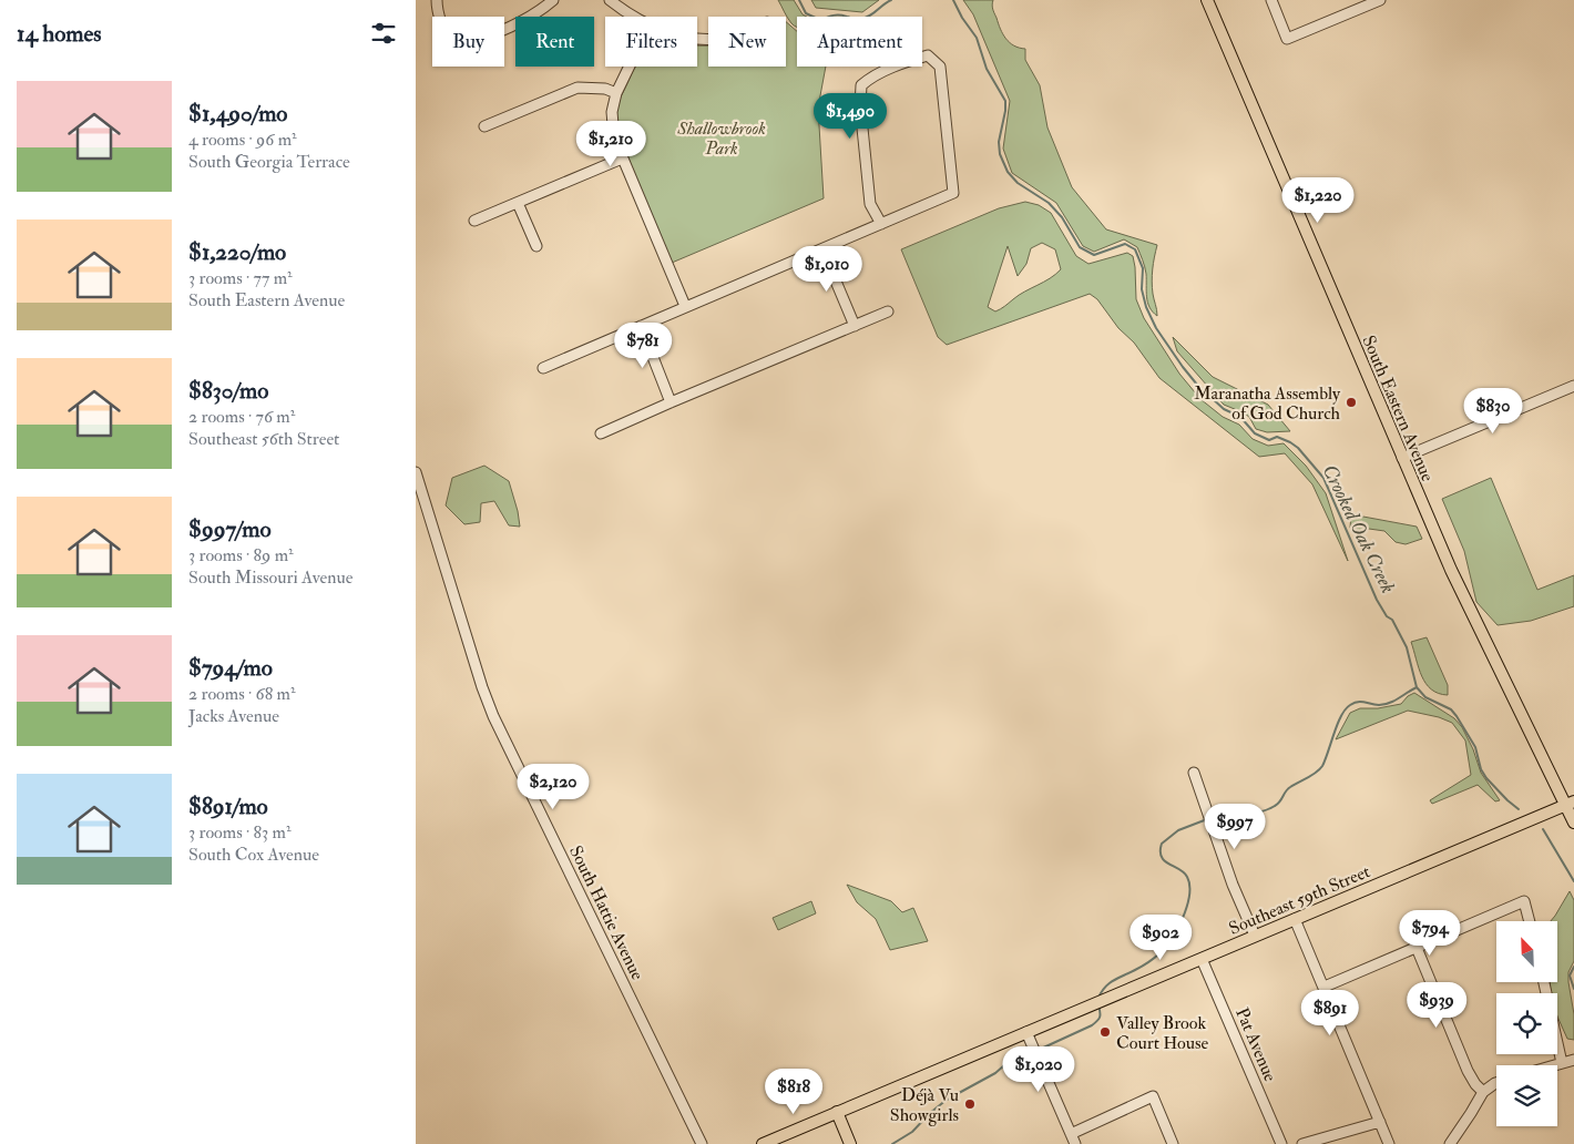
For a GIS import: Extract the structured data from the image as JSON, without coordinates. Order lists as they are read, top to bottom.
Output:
{
  "streets": {
    "main road": ["South Eastern Avenue", "Southeast 59th Street"],
    "street": ["South Hattie Avenue", "Pat Avenue"]
  },
  "crossings": [
    ["South Eastern Avenue", "Southeast 59th Street"],
    ["Southeast 59th Street", "Pat Avenue"]
  ],
  "water": ["Crooked Oak Creek"],
  "parks": ["Shallowbrook Park"],
  "places": ["Maranatha Assembly of God Church", "Valley Brook Court House", "Déjà Vu Showgirls"],
  "north": "top left",
  "page": {
    "heading": "14 homes",
    "chip": [
      "Buy",
      "Rent",
      "Filters",
      "New",
      "Apartment"
    ],
    "list": [
      {
        "name": "$1,490/mo",
        "note": "4 rooms · 96 m² · South Georgia Terrace"
      },
      {
        "name": "$1,220/mo",
        "note": "3 rooms · 77 m² · South Eastern Avenue"
      },
      {
        "name": "$830/mo",
        "note": "2 rooms · 76 m² · Southeast 56th Street"
      },
      {
        "name": "$997/mo",
        "note": "3 rooms · 89 m² · South Missouri Avenue"
      },
      {
        "name": "$794/mo",
        "note": "2 rooms · 68 m² · Jacks Avenue"
      },
      {
        "name": "$891/mo",
        "note": "3 rooms · 83 m² · South Cox Avenue"
      }
    ],
    "price": [
      "$1,490",
      "$1,210",
      "$1,220",
      "$1,010",
      "$781",
      "$830",
      "$2,120",
      "$997",
      "$794",
      "$902",
      "$939",
      "$891",
      "$1,020",
      "$818"
    ]
  }
}
